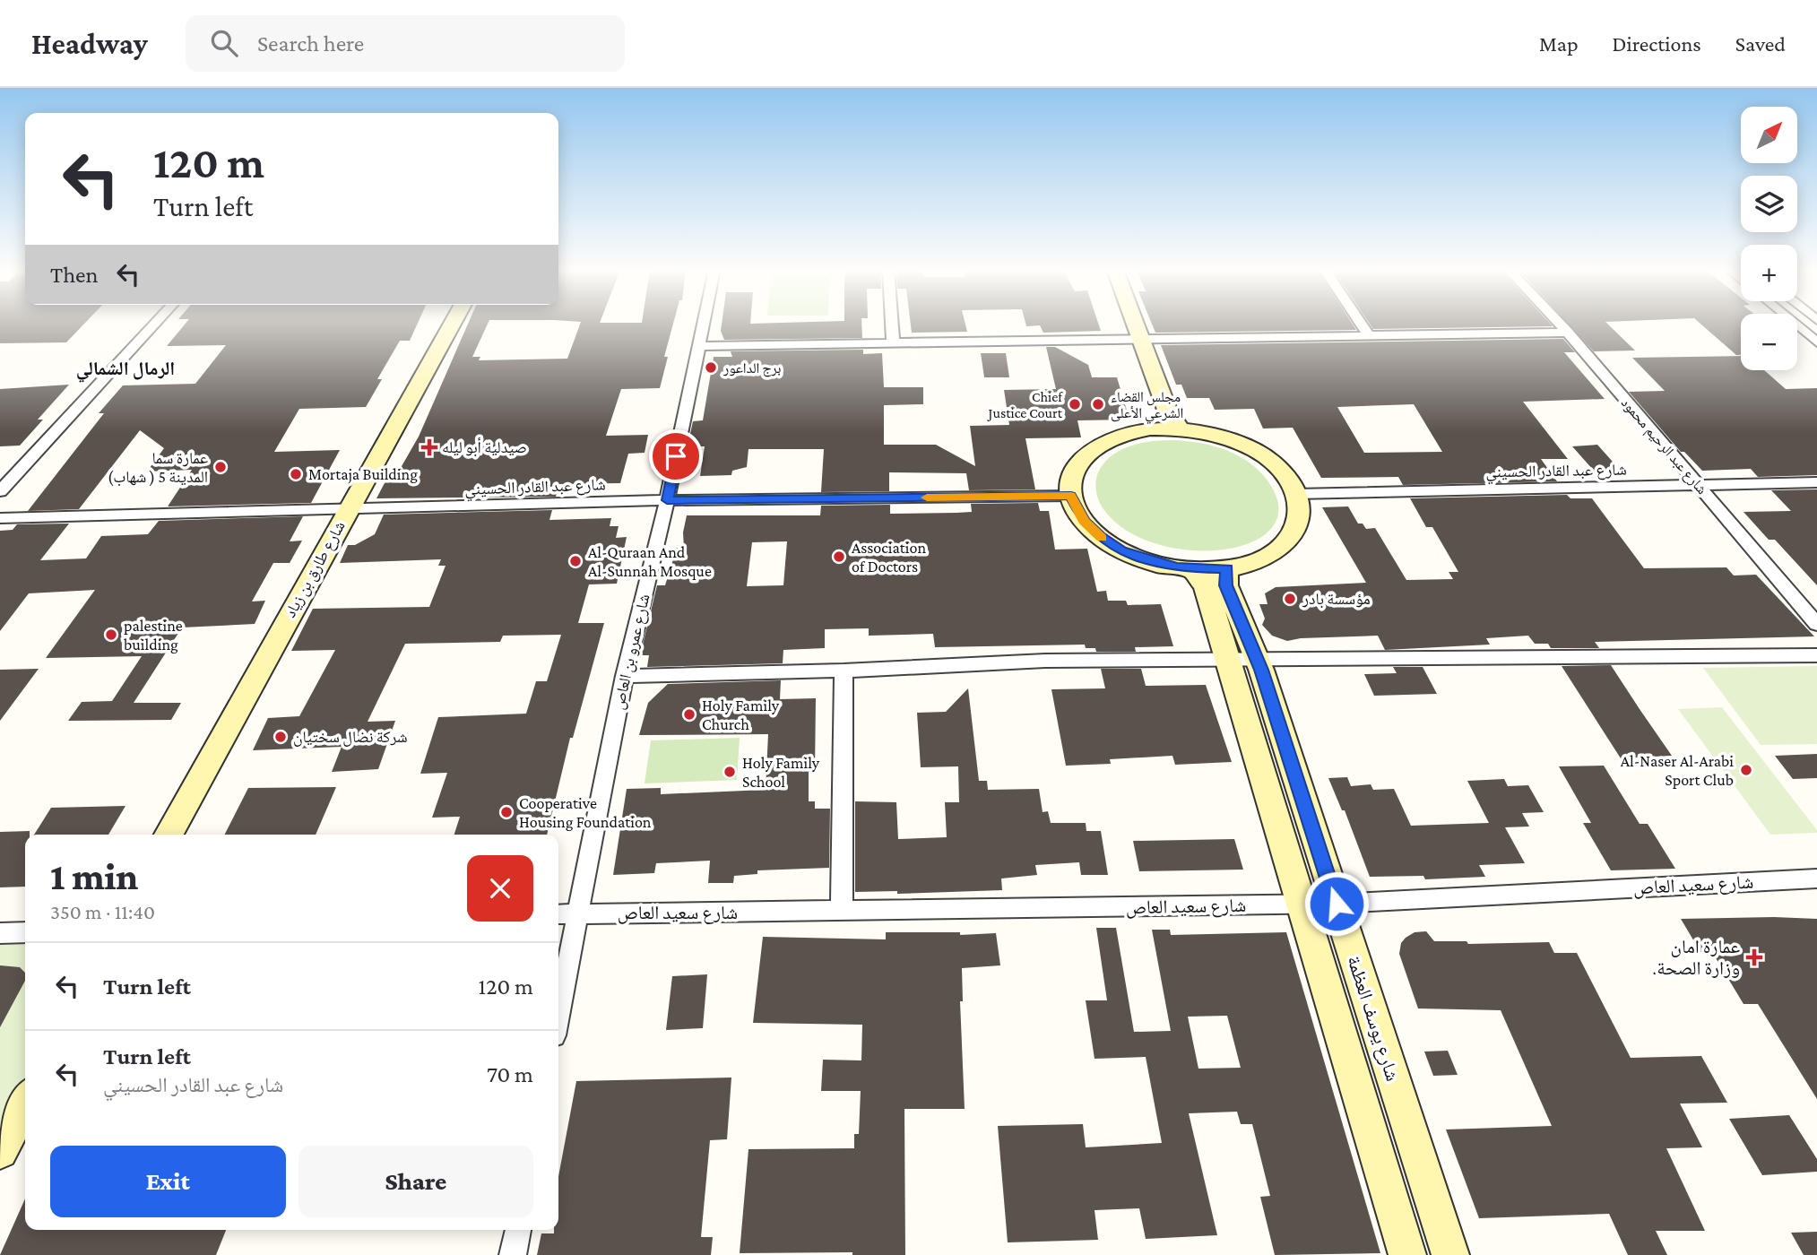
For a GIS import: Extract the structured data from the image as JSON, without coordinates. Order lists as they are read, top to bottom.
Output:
{
  "streets": {
    "street": [
      "شارع عبد الرحيم محمود",
      "شارع عبد القادر الحسيني",
      "شارع طارق بن زياد",
      "شارع عمرو بن العاص",
      "شارع سعيد العاص",
      "شارع يوسف العظمة"
    ]
  },
  "crossings": [
    ["شارع عبد الرحيم محمود", "شارع عبد القادر الحسيني"],
    ["شارع عبد القادر الحسيني", "شارع طارق بن زياد"],
    ["شارع عبد القادر الحسيني", "شارع عمرو بن العاص"],
    ["شارع عبد القادر الحسيني", "شارع يوسف العظمة"],
    ["شارع عمرو بن العاص", "شارع سعيد العاص"],
    ["شارع سعيد العاص", "شارع يوسف العظمة"]
  ],
  "districts": ["الرمال الشمالي"],
  "places": {
    "other": [
      "برج الداعور",
      "Chief Justice Court",
      "مجلس القضاء الشرعي الأعلى",
      "عمارة سما المدينة 5 ( شهاب)",
      "Mortaja Building",
      "Association of Doctors",
      "Al-Quraan And Al-Sunnah Mosque",
      "مؤسسة بادر",
      "palestine building",
      "Holy Family Church",
      "شركة نضال سختيان",
      "Al-Naser Al-Arabi Sport Club",
      "Holy Family School",
      "Cooperative Housing Foundation"
    ],
    "health": ["صيدلية أبو ليله", "عمارة امان .وزارة الصحة"]
  },
  "north": "top right",
  "page": {
    "header": "Headway",
    "search": "Search here",
    "nav": ["Map", "Directions", "Saved"],
    "map_buttons": ["+", "−"],
    "turn": ["120 m", "Turn left"],
    "then": "Then",
    "heading": ["1 min", "350 m · 11:40"],
    "list": [
      {
        "name": "Turn left",
        "value": "120 m"
      },
      {
        "name": "Turn left",
        "note": "شارع عبد القادر الحسيني",
        "value": "70 m"
      }
    ],
    "buttons": ["Exit", "Share"]
  }
}
